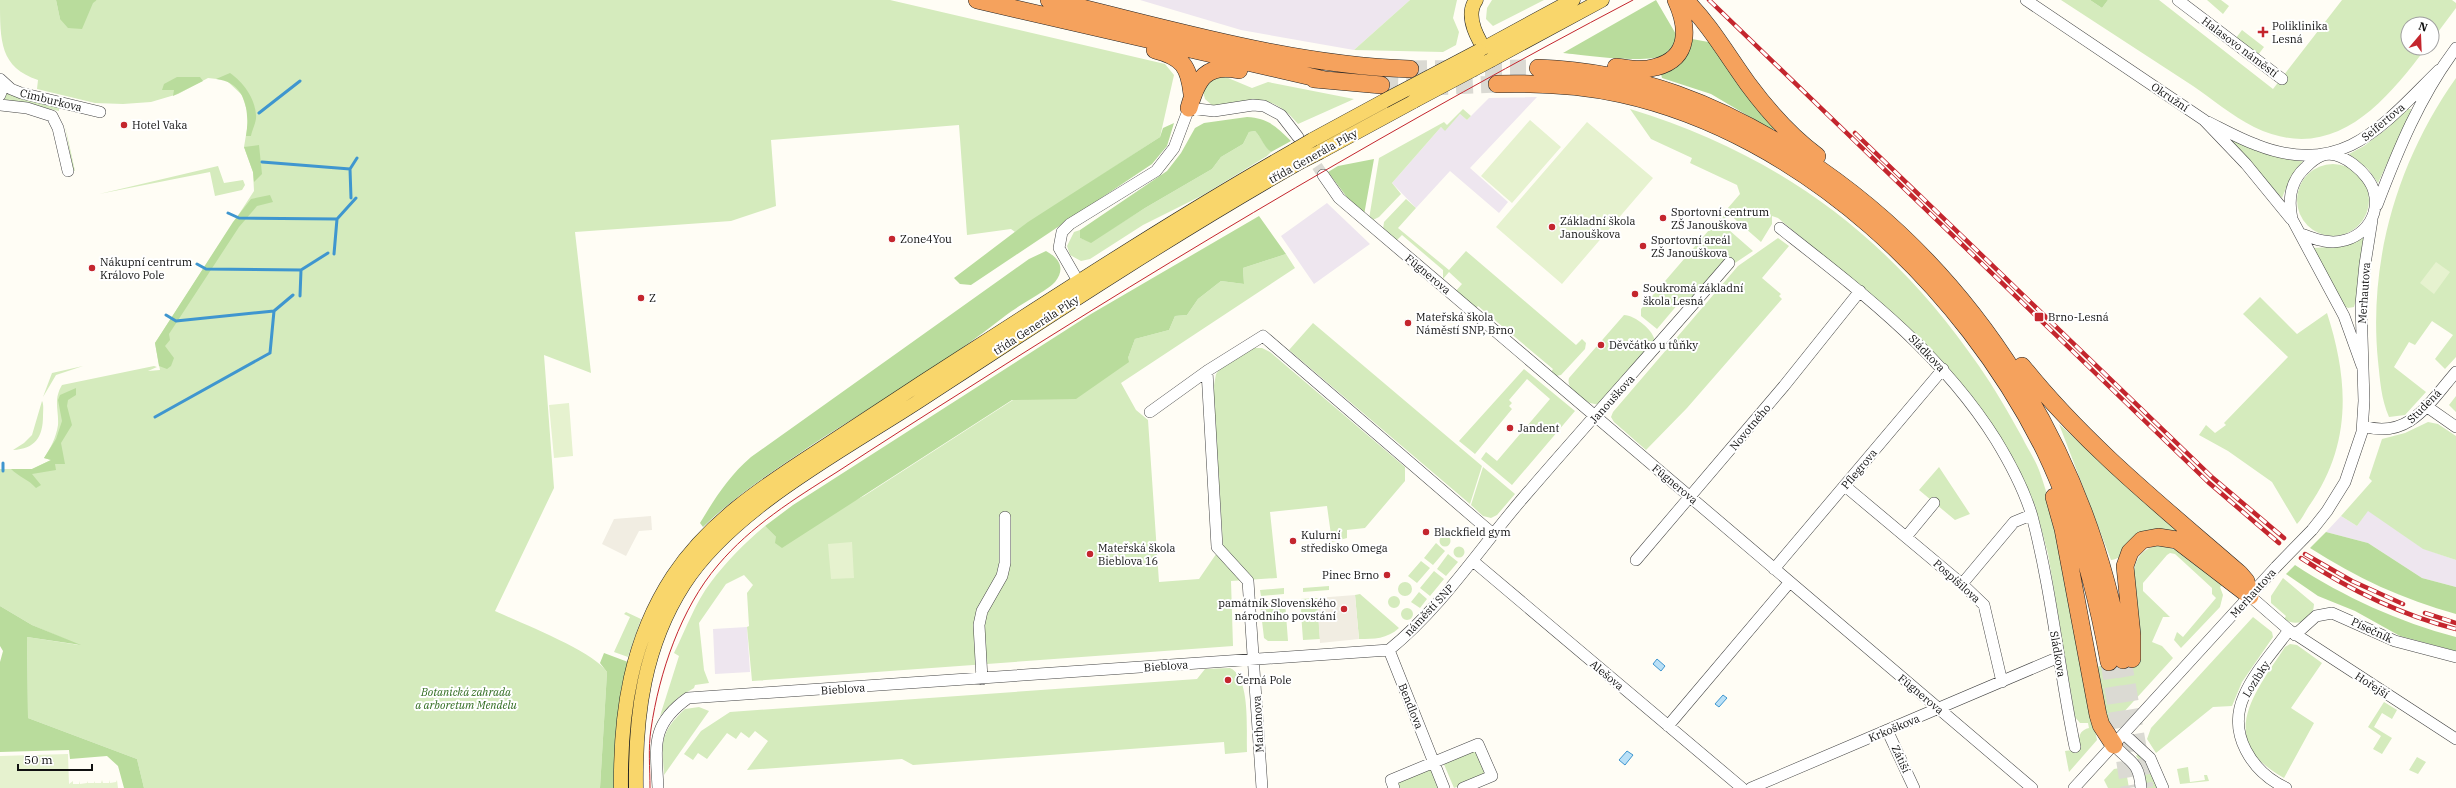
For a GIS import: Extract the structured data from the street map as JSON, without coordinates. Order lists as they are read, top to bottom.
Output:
{
  "streets": {
    "main road": ["třída Generála Píky"],
    "street": [
      "Halasovo náměstí",
      "Okružní",
      "Cimburkova",
      "Seifertova",
      "Fügnerova",
      "Merhautova",
      "Sládkova",
      "Janouškova",
      "Studená",
      "Novotného",
      "Pflegrova",
      "Pospíšilova",
      "náměstí SNP",
      "Písečník",
      "Bieblova",
      "Alešova",
      "Lozíbky",
      "Hořejší",
      "Bendlova",
      "Mathonova",
      "Krkoškova",
      "Zátiší"
    ]
  },
  "crossings": [
    ["Okružní", "Seifertova"],
    ["Okružní", "Merhautova"],
    ["Seifertova", "Merhautova"],
    ["třída Generála Píky", "Fügnerova"],
    ["Fügnerova", "Janouškova"],
    ["Fügnerova", "Novotného"],
    ["Fügnerova", "Pflegrova"],
    ["Fügnerova", "Krkoškova"],
    ["Merhautova", "Studená"],
    ["Sládkova", "Novotného"],
    ["Sládkova", "Pflegrova"],
    ["Sládkova", "Krkoškova"],
    ["Janouškova", "náměstí SNP"],
    ["Pflegrova", "Pospíšilova"],
    ["Pospíšilova", "Krkoškova"],
    ["náměstí SNP", "Alešova"],
    ["náměstí SNP", "Bendlova"],
    ["Písečník", "Lozíbky"],
    ["Písečník", "Hořejší"],
    ["Bieblova", "Mathonova"],
    ["Lozíbky", "Hořejší"],
    ["Krkoškova", "Zátiší"]
  ],
  "parks": ["Botanická zahrada a arboretum Mendelu"],
  "places": {
    "health": ["Poliklinika Lesná"],
    "other": [
      "Hotel Vaka",
      "Sportovní centrum ZŠ Janouškova",
      "Základní škola Janouškova",
      "Zone4You",
      "Sportovní areál ZŠ Janouškova",
      "Nákupní centrum Královo Pole",
      "Soukromá základní škola Lesná",
      "Z",
      "Mateřská škola Náměstí SNP, Brno",
      "Děvčátko u tůňky",
      "Jandent",
      "Blackfield gym",
      "Kulurní středisko Omega",
      "Mateřská škola Bieblova 16",
      "Pinec Brno",
      "památník Slovenského národního povstání",
      "Černá Pole"
    ],
    "transit": ["Brno-Lesná"]
  },
  "scale_bar": "50 m",
  "north": "top"
}
